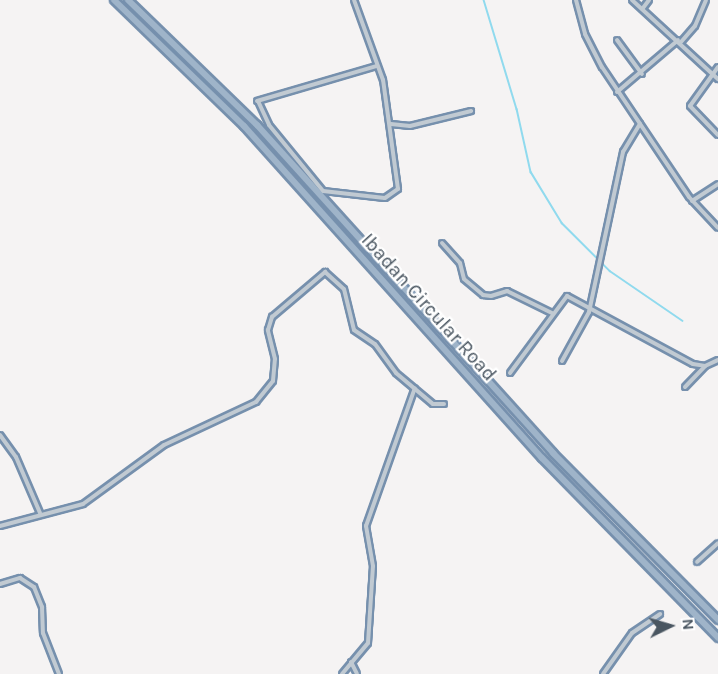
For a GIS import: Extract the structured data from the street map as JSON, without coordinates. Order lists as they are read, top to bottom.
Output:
{
  "streets": {
    "highway": ["Ibadan Circular Road"]
  },
  "north": "right"
}
